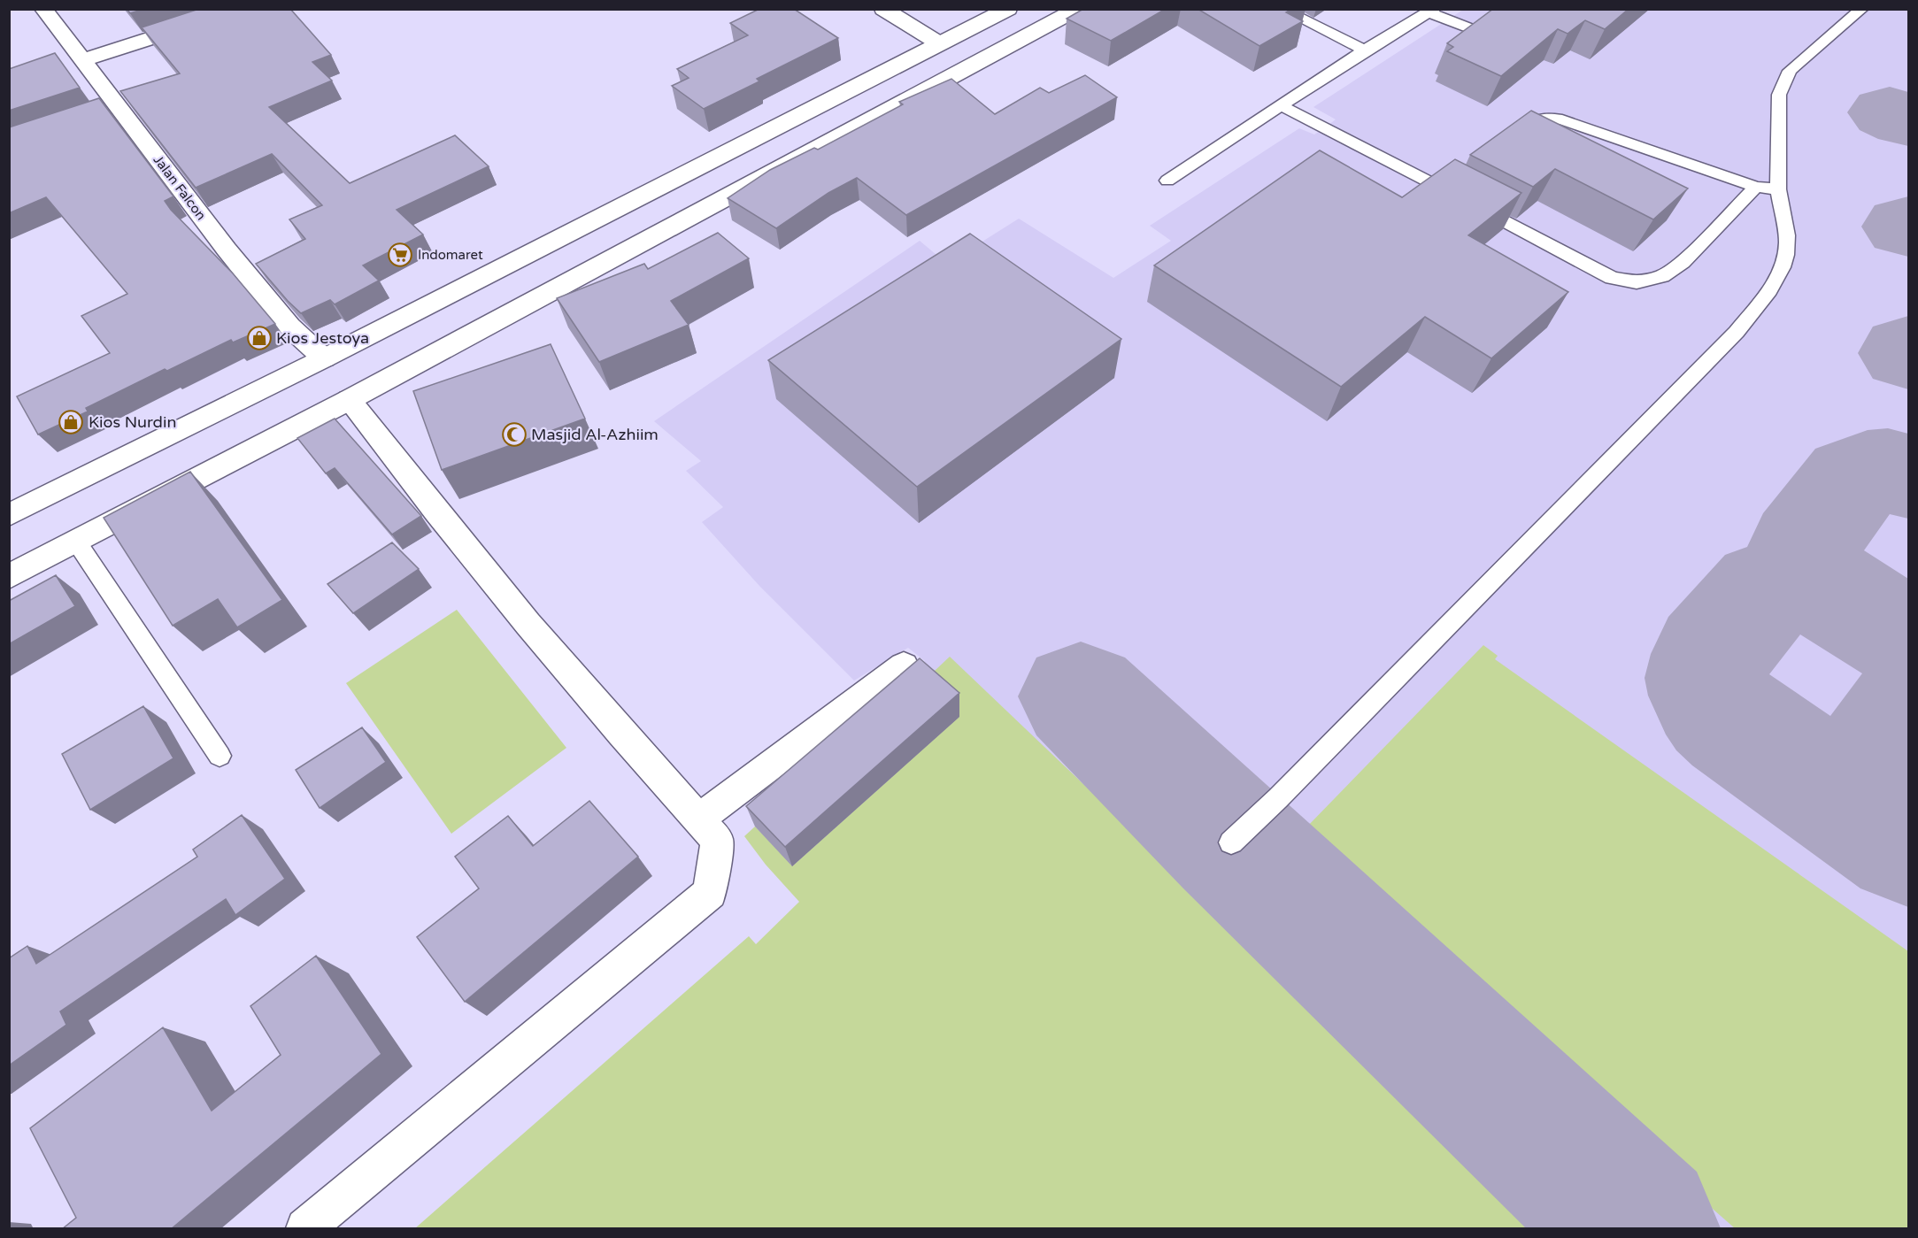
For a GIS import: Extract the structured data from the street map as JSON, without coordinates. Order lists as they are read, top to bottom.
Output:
{
  "streets": {
    "main road": ["Jalan Falcon"]
  },
  "places": {
    "supermarket": ["Indomaret"],
    "shop": ["Kios Jestoya", "Kios Nurdin"],
    "mosque": ["Masjid Al-Azhiim"]
  }
}
